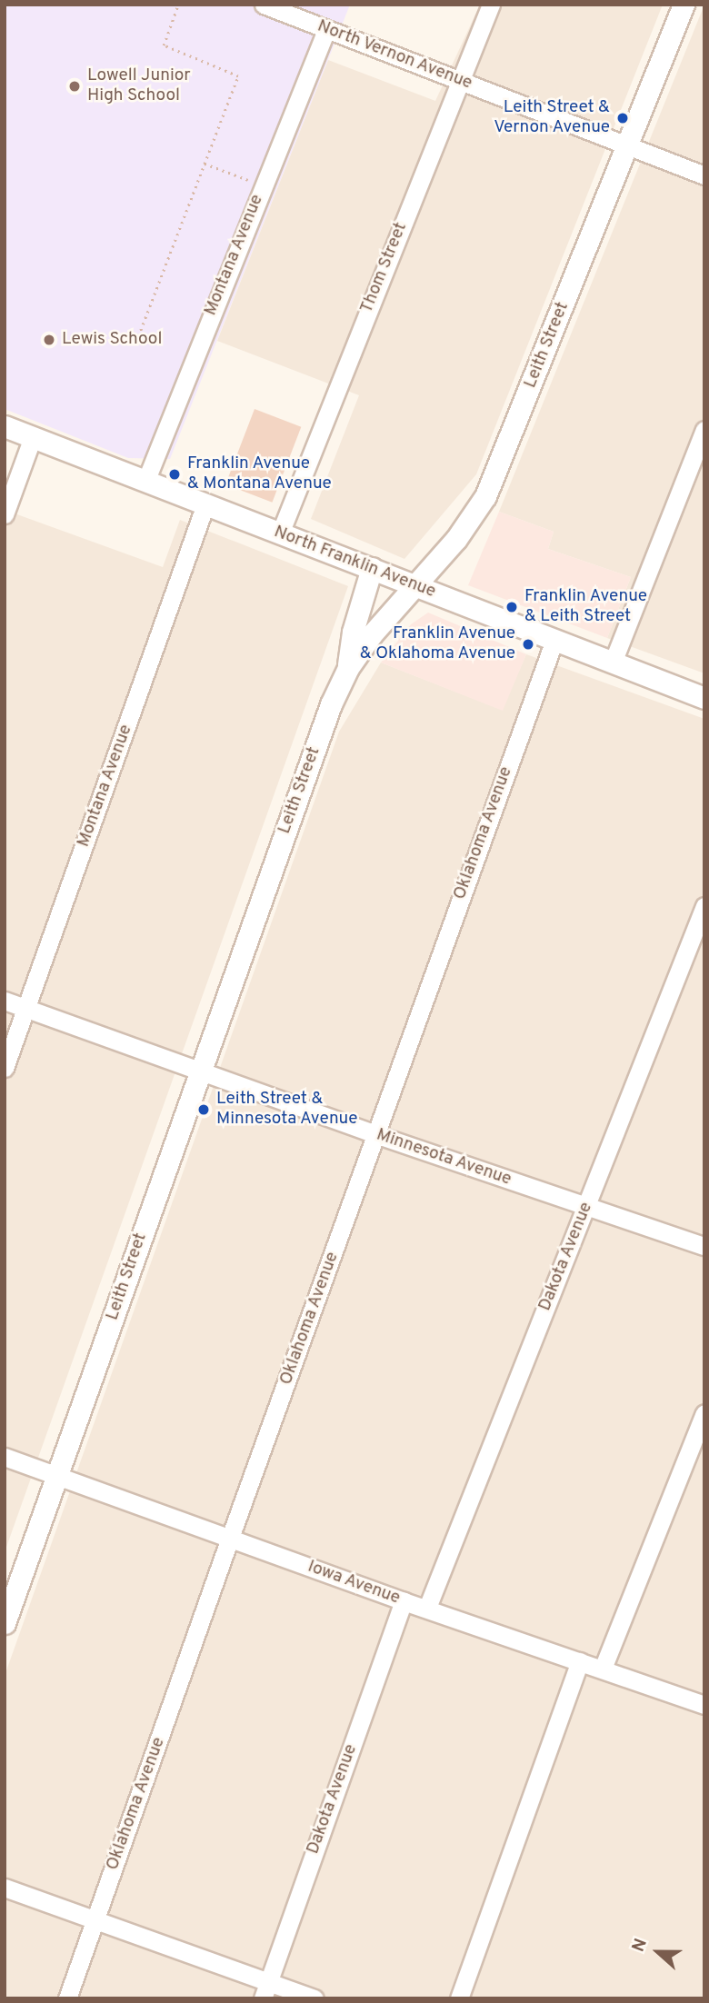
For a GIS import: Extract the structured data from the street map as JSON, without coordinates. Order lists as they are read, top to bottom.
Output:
{
  "streets": {
    "street": [
      "North Vernon Avenue",
      "Montana Avenue",
      "Thom Street",
      "Leith Street",
      "North Franklin Avenue",
      "Oklahoma Avenue",
      "Minnesota Avenue",
      "Dakota Avenue",
      "Iowa Avenue"
    ]
  },
  "crossings": [
    ["North Vernon Avenue", "Montana Avenue"],
    ["North Vernon Avenue", "Thom Street"],
    ["North Vernon Avenue", "Leith Street"],
    ["Montana Avenue", "North Franklin Avenue"],
    ["Montana Avenue", "Minnesota Avenue"],
    ["Thom Street", "North Franklin Avenue"],
    ["Leith Street", "North Franklin Avenue"],
    ["Leith Street", "Minnesota Avenue"],
    ["Leith Street", "Iowa Avenue"],
    ["North Franklin Avenue", "Oklahoma Avenue"],
    ["Oklahoma Avenue", "Minnesota Avenue"],
    ["Oklahoma Avenue", "Iowa Avenue"],
    ["Minnesota Avenue", "Dakota Avenue"],
    ["Dakota Avenue", "Iowa Avenue"]
  ],
  "places": [
    "Lowell Junior High School",
    "Leith Street & Vernon Avenue",
    "Lewis School",
    "Franklin Avenue & Montana Avenue",
    "Franklin Avenue & Leith Street",
    "Franklin Avenue & Oklahoma Avenue",
    "Leith Street & Minnesota Avenue"
  ],
  "north": "left"
}
